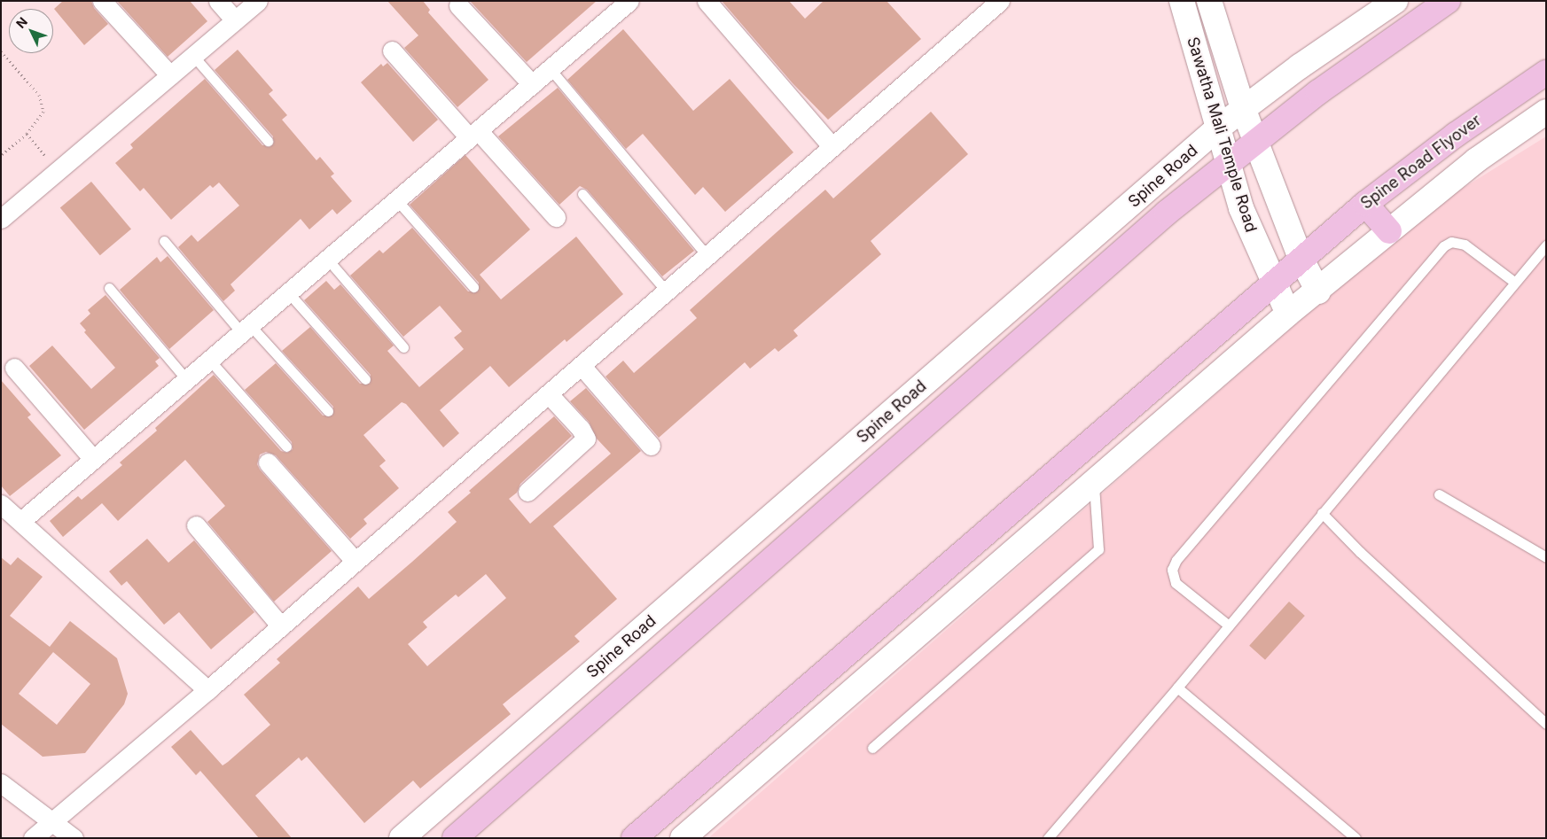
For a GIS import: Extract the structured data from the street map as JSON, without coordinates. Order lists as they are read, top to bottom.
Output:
{
  "streets": {
    "main road": ["Spine Road Flyover", "Spine Road"],
    "street": ["Sawatha Mali Temple Road"]
  },
  "crossings": [
    ["Sawatha Mali Temple Road", "Spine Road Flyover"],
    ["Sawatha Mali Temple Road", "Spine Road"]
  ],
  "north": "top left"
}
